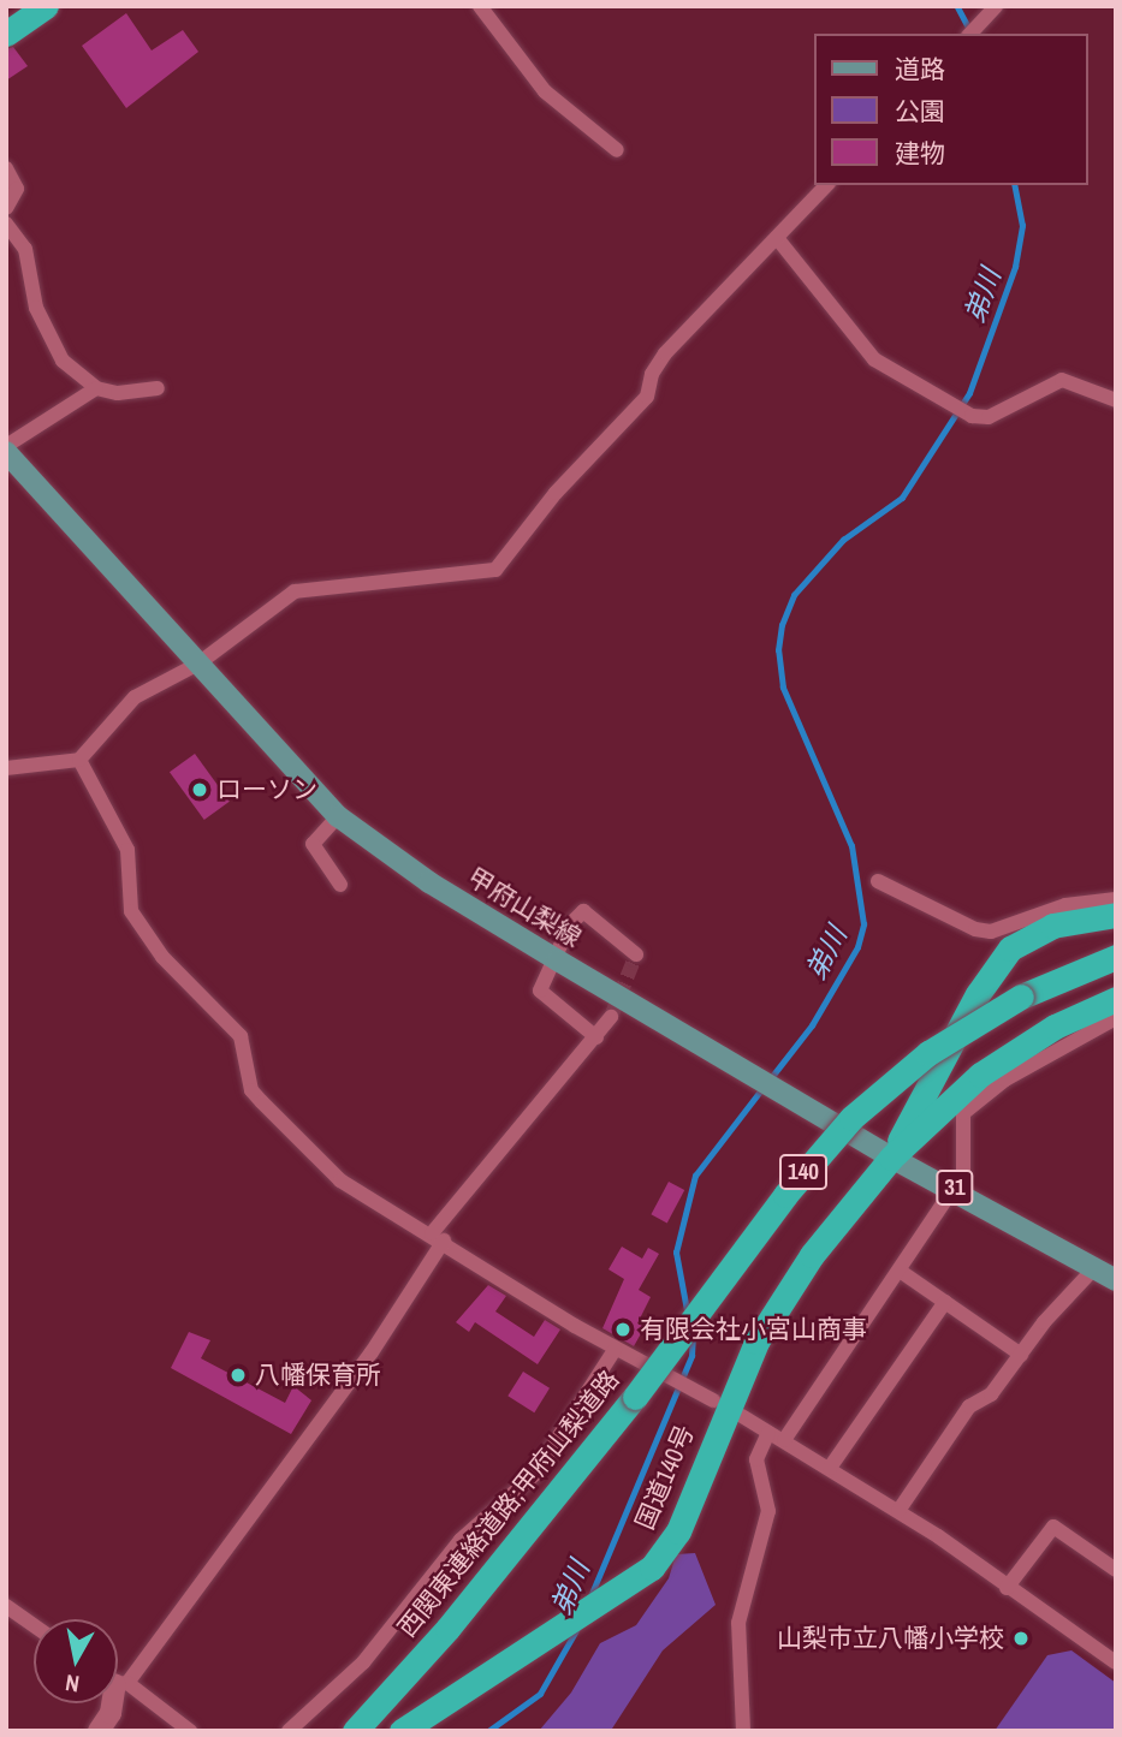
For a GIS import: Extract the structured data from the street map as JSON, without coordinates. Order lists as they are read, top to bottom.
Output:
{
  "streets": {
    "highway": ["140", "国道140号", "西関東連絡道路;甲府山梨道路"],
    "main road": ["甲府山梨線", "31"]
  },
  "crossings": [
    ["甲府山梨線", "国道140号"]
  ],
  "water": ["弟川"],
  "places": [
    "ローソン",
    "有限会社小宮山商事",
    "八幡保育所",
    "山梨市立八幡小学校"
  ],
  "legend": ["道路", "公園", "建物"],
  "north": "bottom"
}
